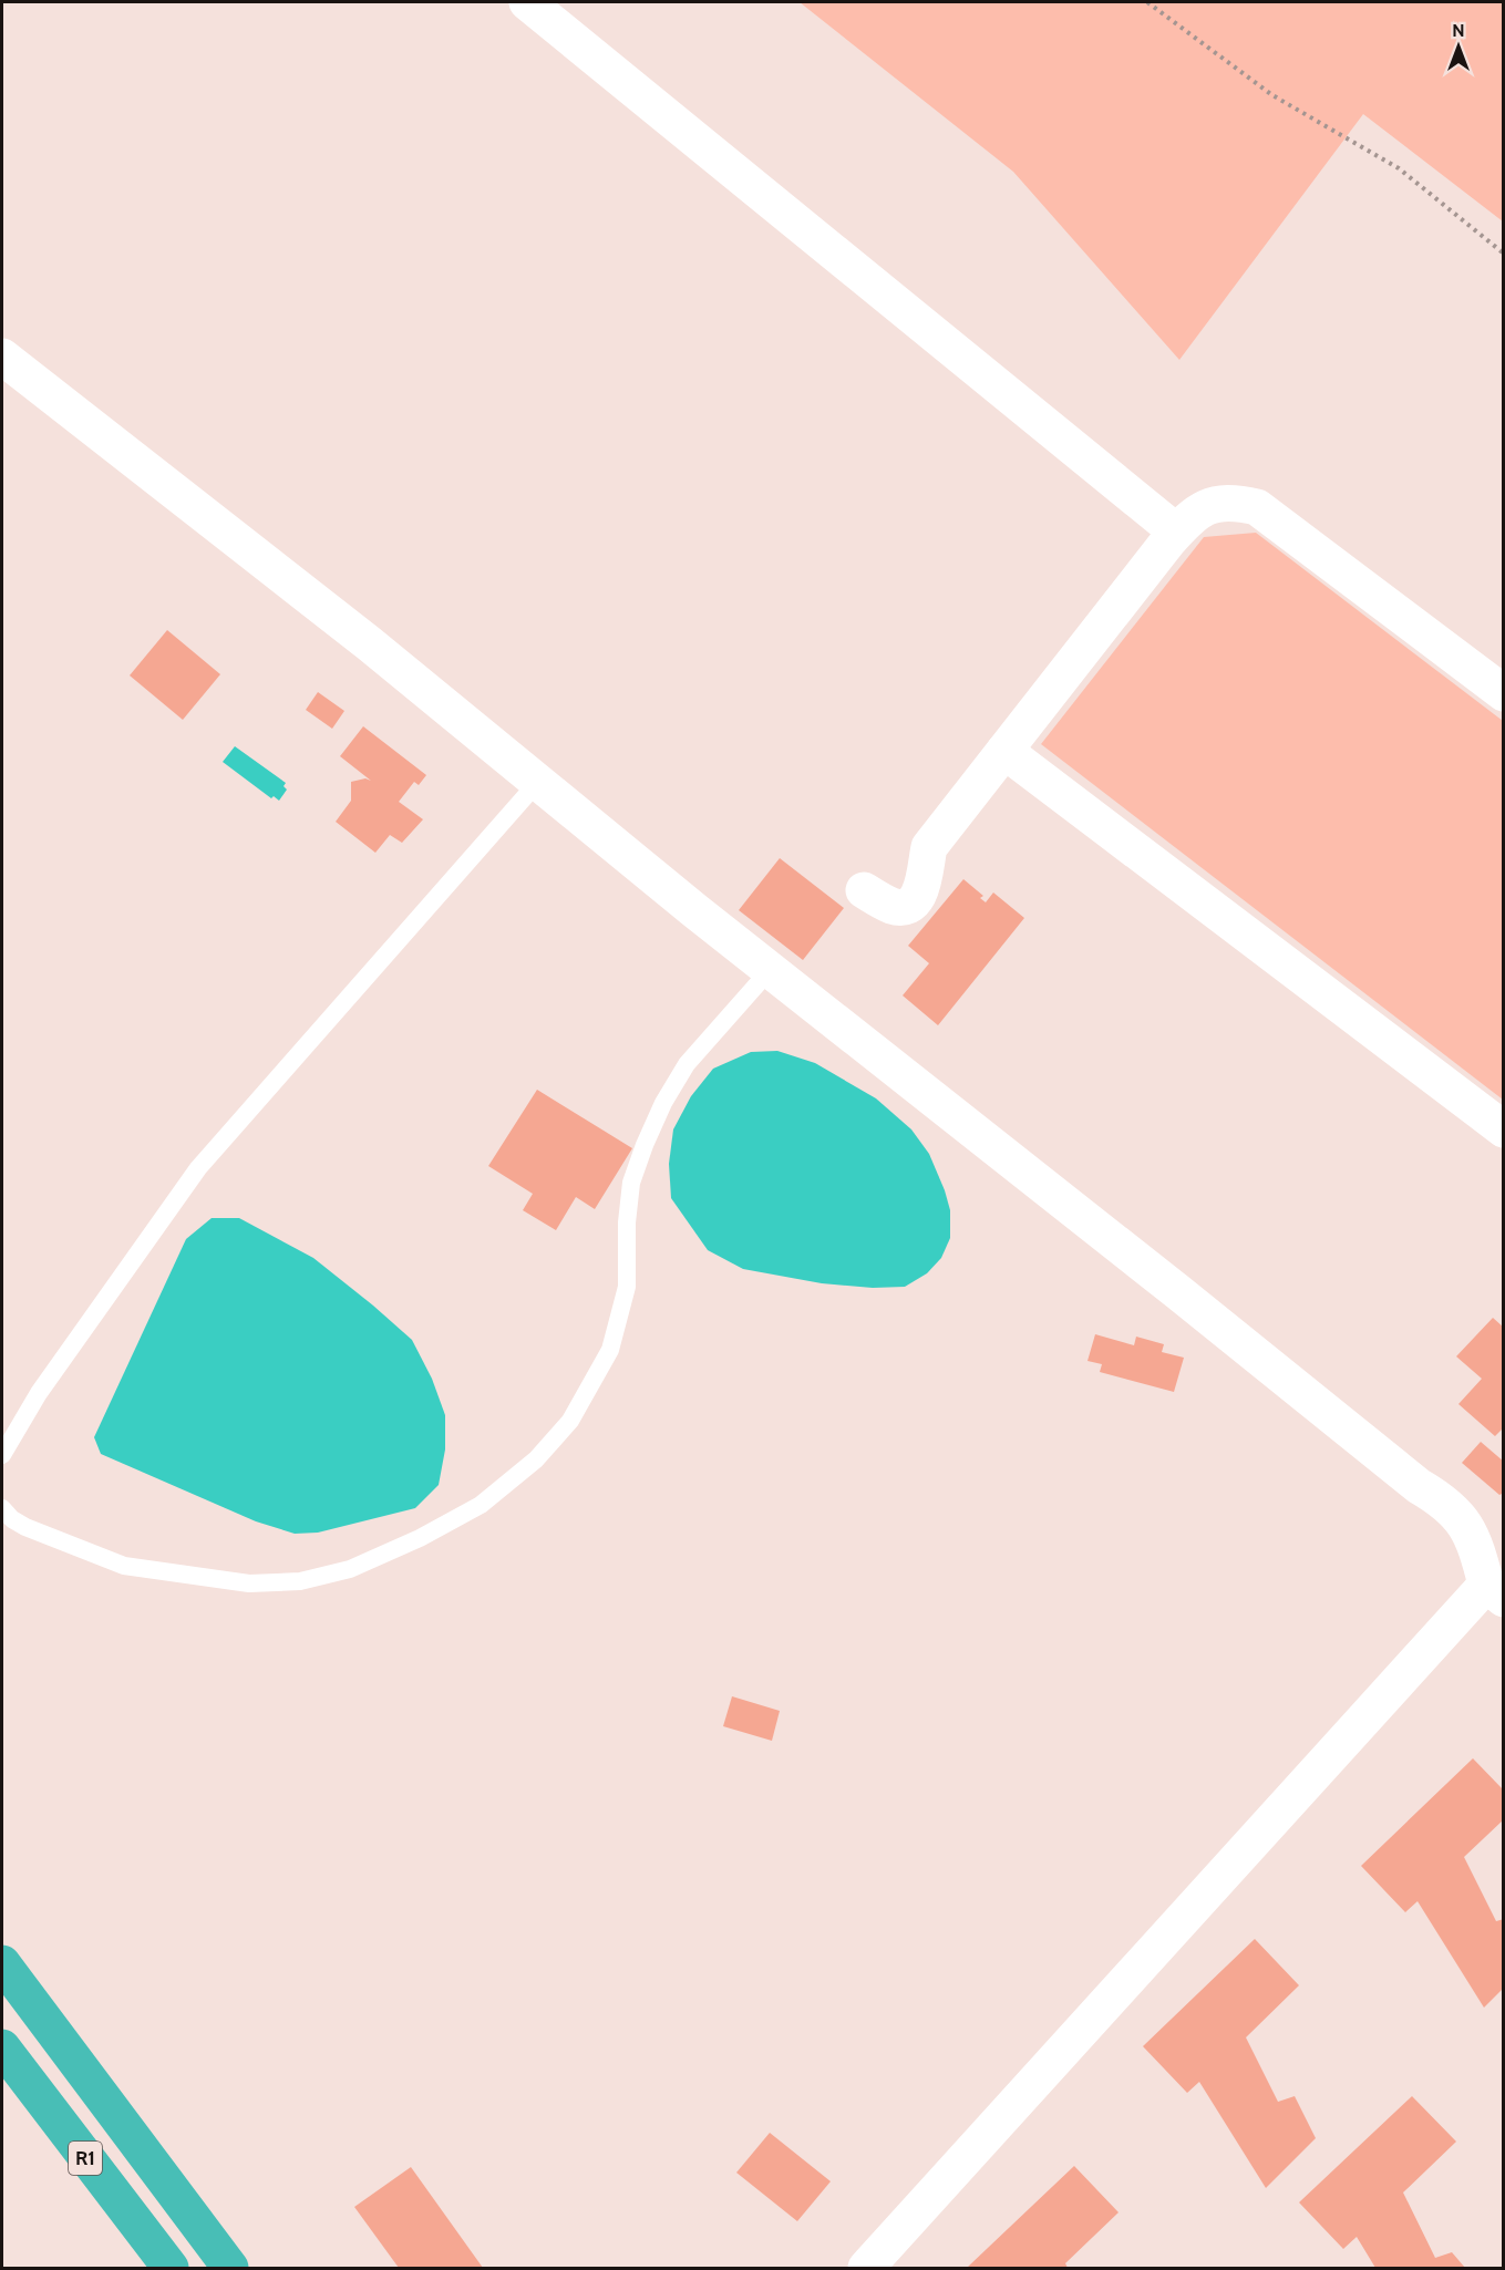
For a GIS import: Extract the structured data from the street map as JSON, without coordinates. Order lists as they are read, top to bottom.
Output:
{
  "streets": {
    "highway": ["R1"]
  },
  "north": "top"
}
